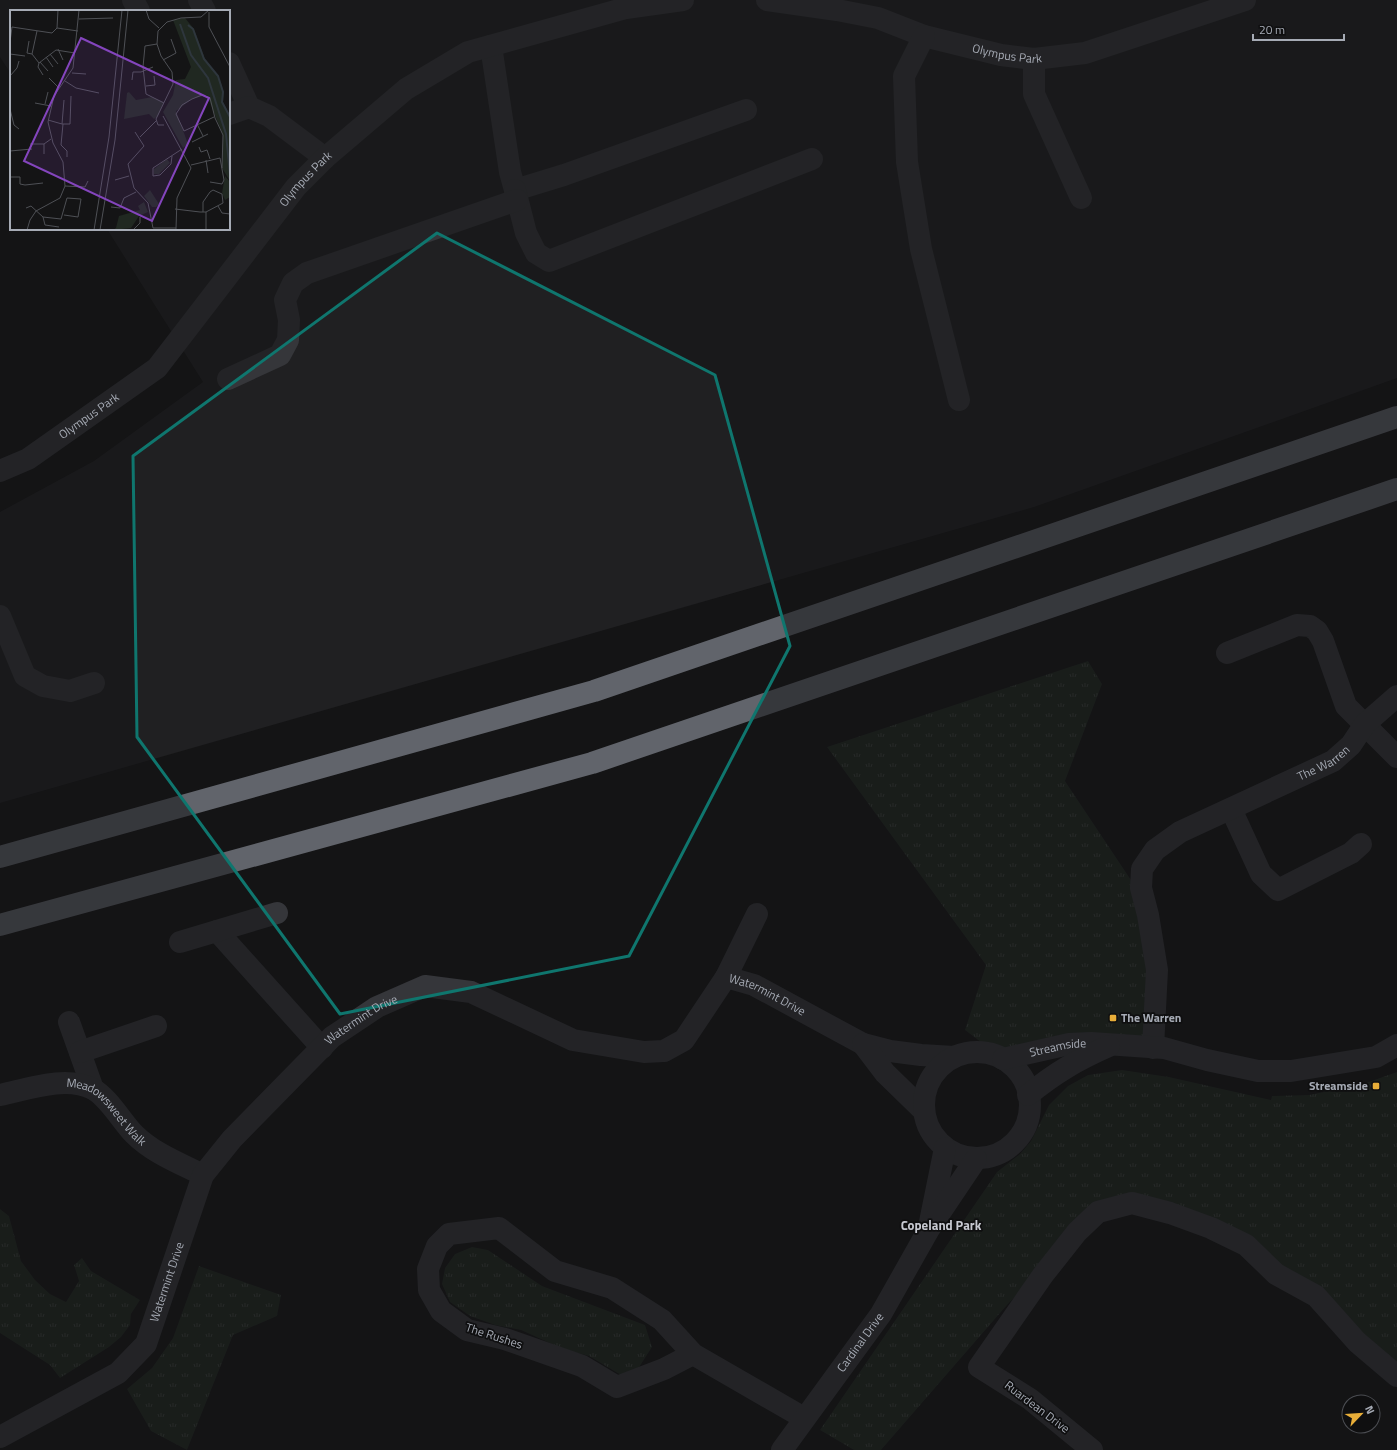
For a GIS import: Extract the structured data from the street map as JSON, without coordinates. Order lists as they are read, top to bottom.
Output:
{
  "streets": {
    "street": [
      "Olympus Park",
      "The Warren",
      "Watermint Drive",
      "Streamside",
      "Meadowsweet Walk",
      "The Rushes",
      "Cardinal Drive",
      "Ruardean Drive"
    ]
  },
  "crossings": [
    ["The Warren", "Streamside"],
    ["Watermint Drive", "Streamside"],
    ["Watermint Drive", "Meadowsweet Walk"],
    ["Watermint Drive", "Cardinal Drive"],
    ["Streamside", "Cardinal Drive"],
    ["The Rushes", "Cardinal Drive"]
  ],
  "districts": ["Copeland Park"],
  "places": {
    "transit": ["The Warren", "Streamside"]
  },
  "scale_bar": "20 m",
  "north": "top right"
}
